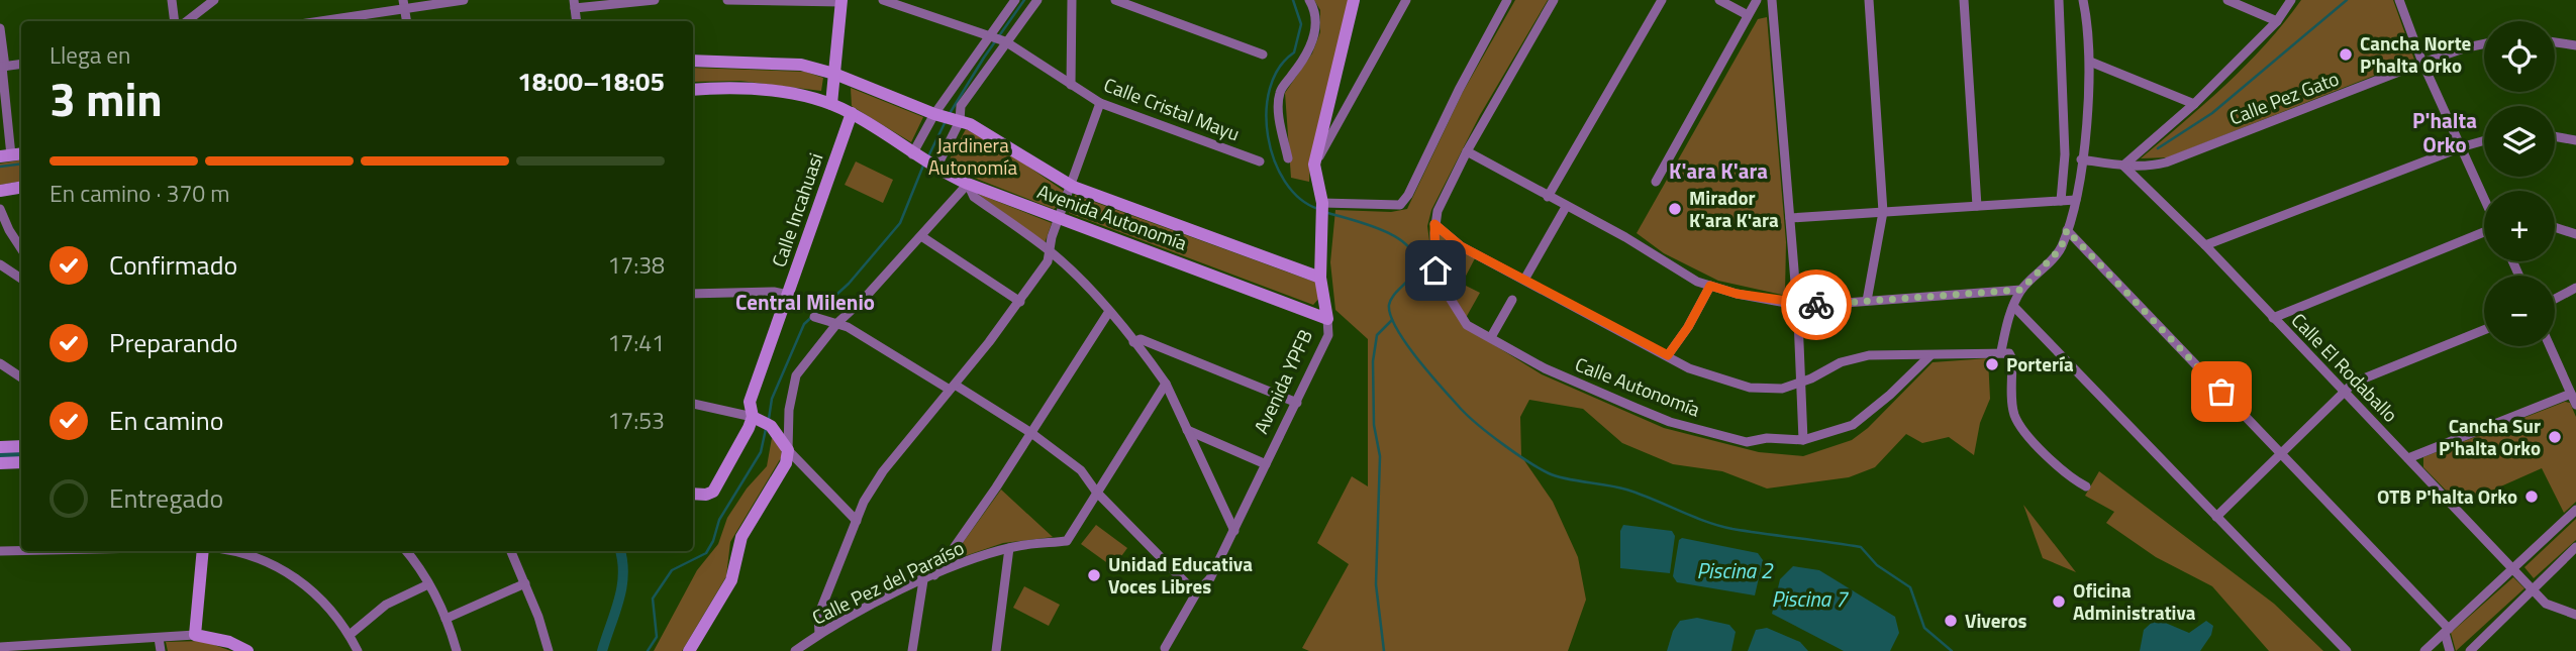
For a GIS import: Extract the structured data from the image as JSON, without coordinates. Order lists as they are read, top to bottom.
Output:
{
  "streets": {
    "street": [
      "Calle Pez Gato",
      "Calle Cristal Mayu",
      "Calle Incahuasi",
      "Avenida Autonomía",
      "Calle El Rodaballo",
      "Avenida YPFB",
      "Calle Autonomía",
      "Calle Pez del Paraíso"
    ]
  },
  "crossings": [
    ["Calle Pez Gato", "Calle El Rodaballo"],
    ["Calle Incahuasi", "Avenida Autonomía"],
    ["Avenida Autonomía", "Avenida YPFB"]
  ],
  "districts": ["P'halta Orko", "K'ara K'ara", "Central Milenio"],
  "water": ["Piscina 2", "Piscina 7"],
  "parks": ["Jardinera Autonomía"],
  "places": [
    "Cancha Norte P'halta Orko",
    "Mirador K'ara K'ara",
    "Portería",
    "Cancha Sur P'halta Orko",
    "OTB P'halta Orko",
    "Unidad Educativa Voces Libres",
    "Oficina Administrativa",
    "Viveros"
  ],
  "page": {
    "map_buttons": ["+", "−"],
    "heading": ["3 min", "Llega en", "18:00–18:05"],
    "bar": "En camino · 370 m",
    "list": [
      ["Confirmado", "17:38"],
      ["Preparando", "17:41"],
      ["En camino", "17:53"],
      "Entregado"
    ]
  }
}
